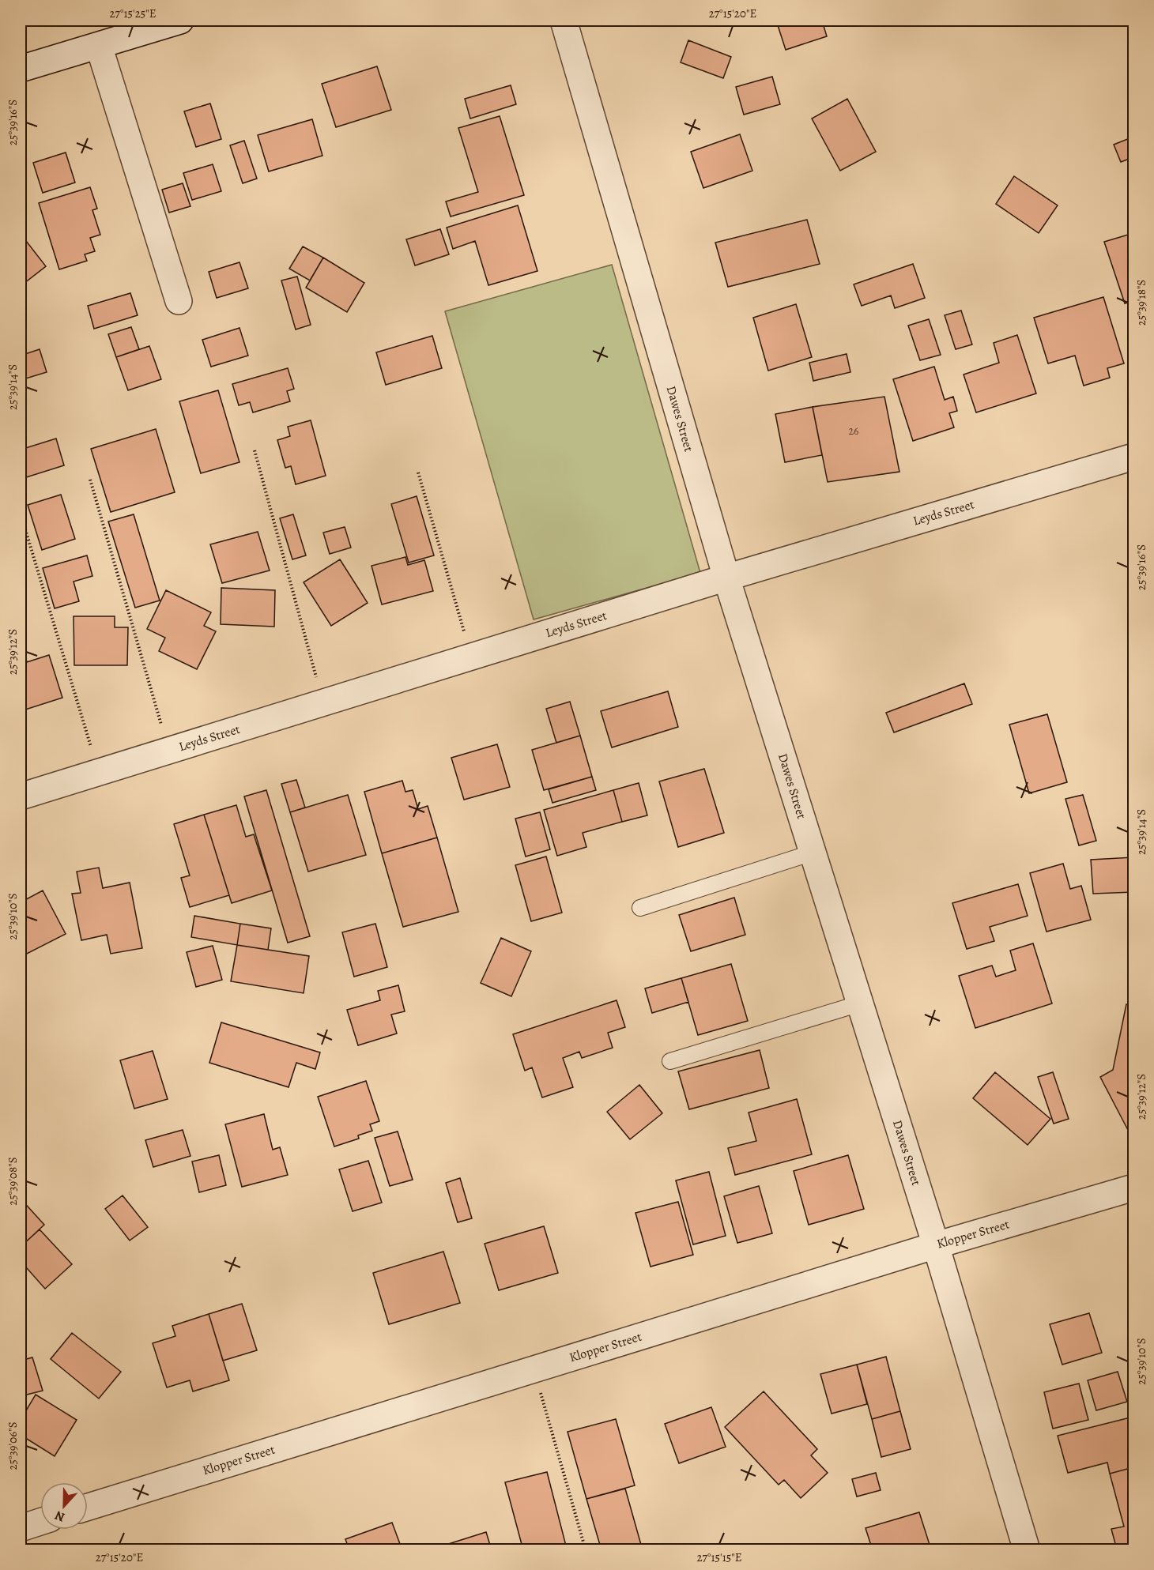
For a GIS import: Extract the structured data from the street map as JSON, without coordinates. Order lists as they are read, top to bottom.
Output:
{
  "streets": {
    "street": ["Dawes Street", "Leyds Street", "Klopper Street"]
  },
  "crossings": [
    ["Dawes Street", "Leyds Street"],
    ["Dawes Street", "Klopper Street"]
  ],
  "house_numbers": ["26"],
  "north": "bottom",
  "coordinates": [
    "27°15'25\"E",
    "27°15'20\"E",
    "25°39'16\"S",
    "25°39'18\"S",
    "25°39'14\"S",
    "25°39'12\"S",
    "25°39'10\"S",
    "25°39'08\"S",
    "25°39'06\"S",
    "27°15'15\"E"
  ]
}
